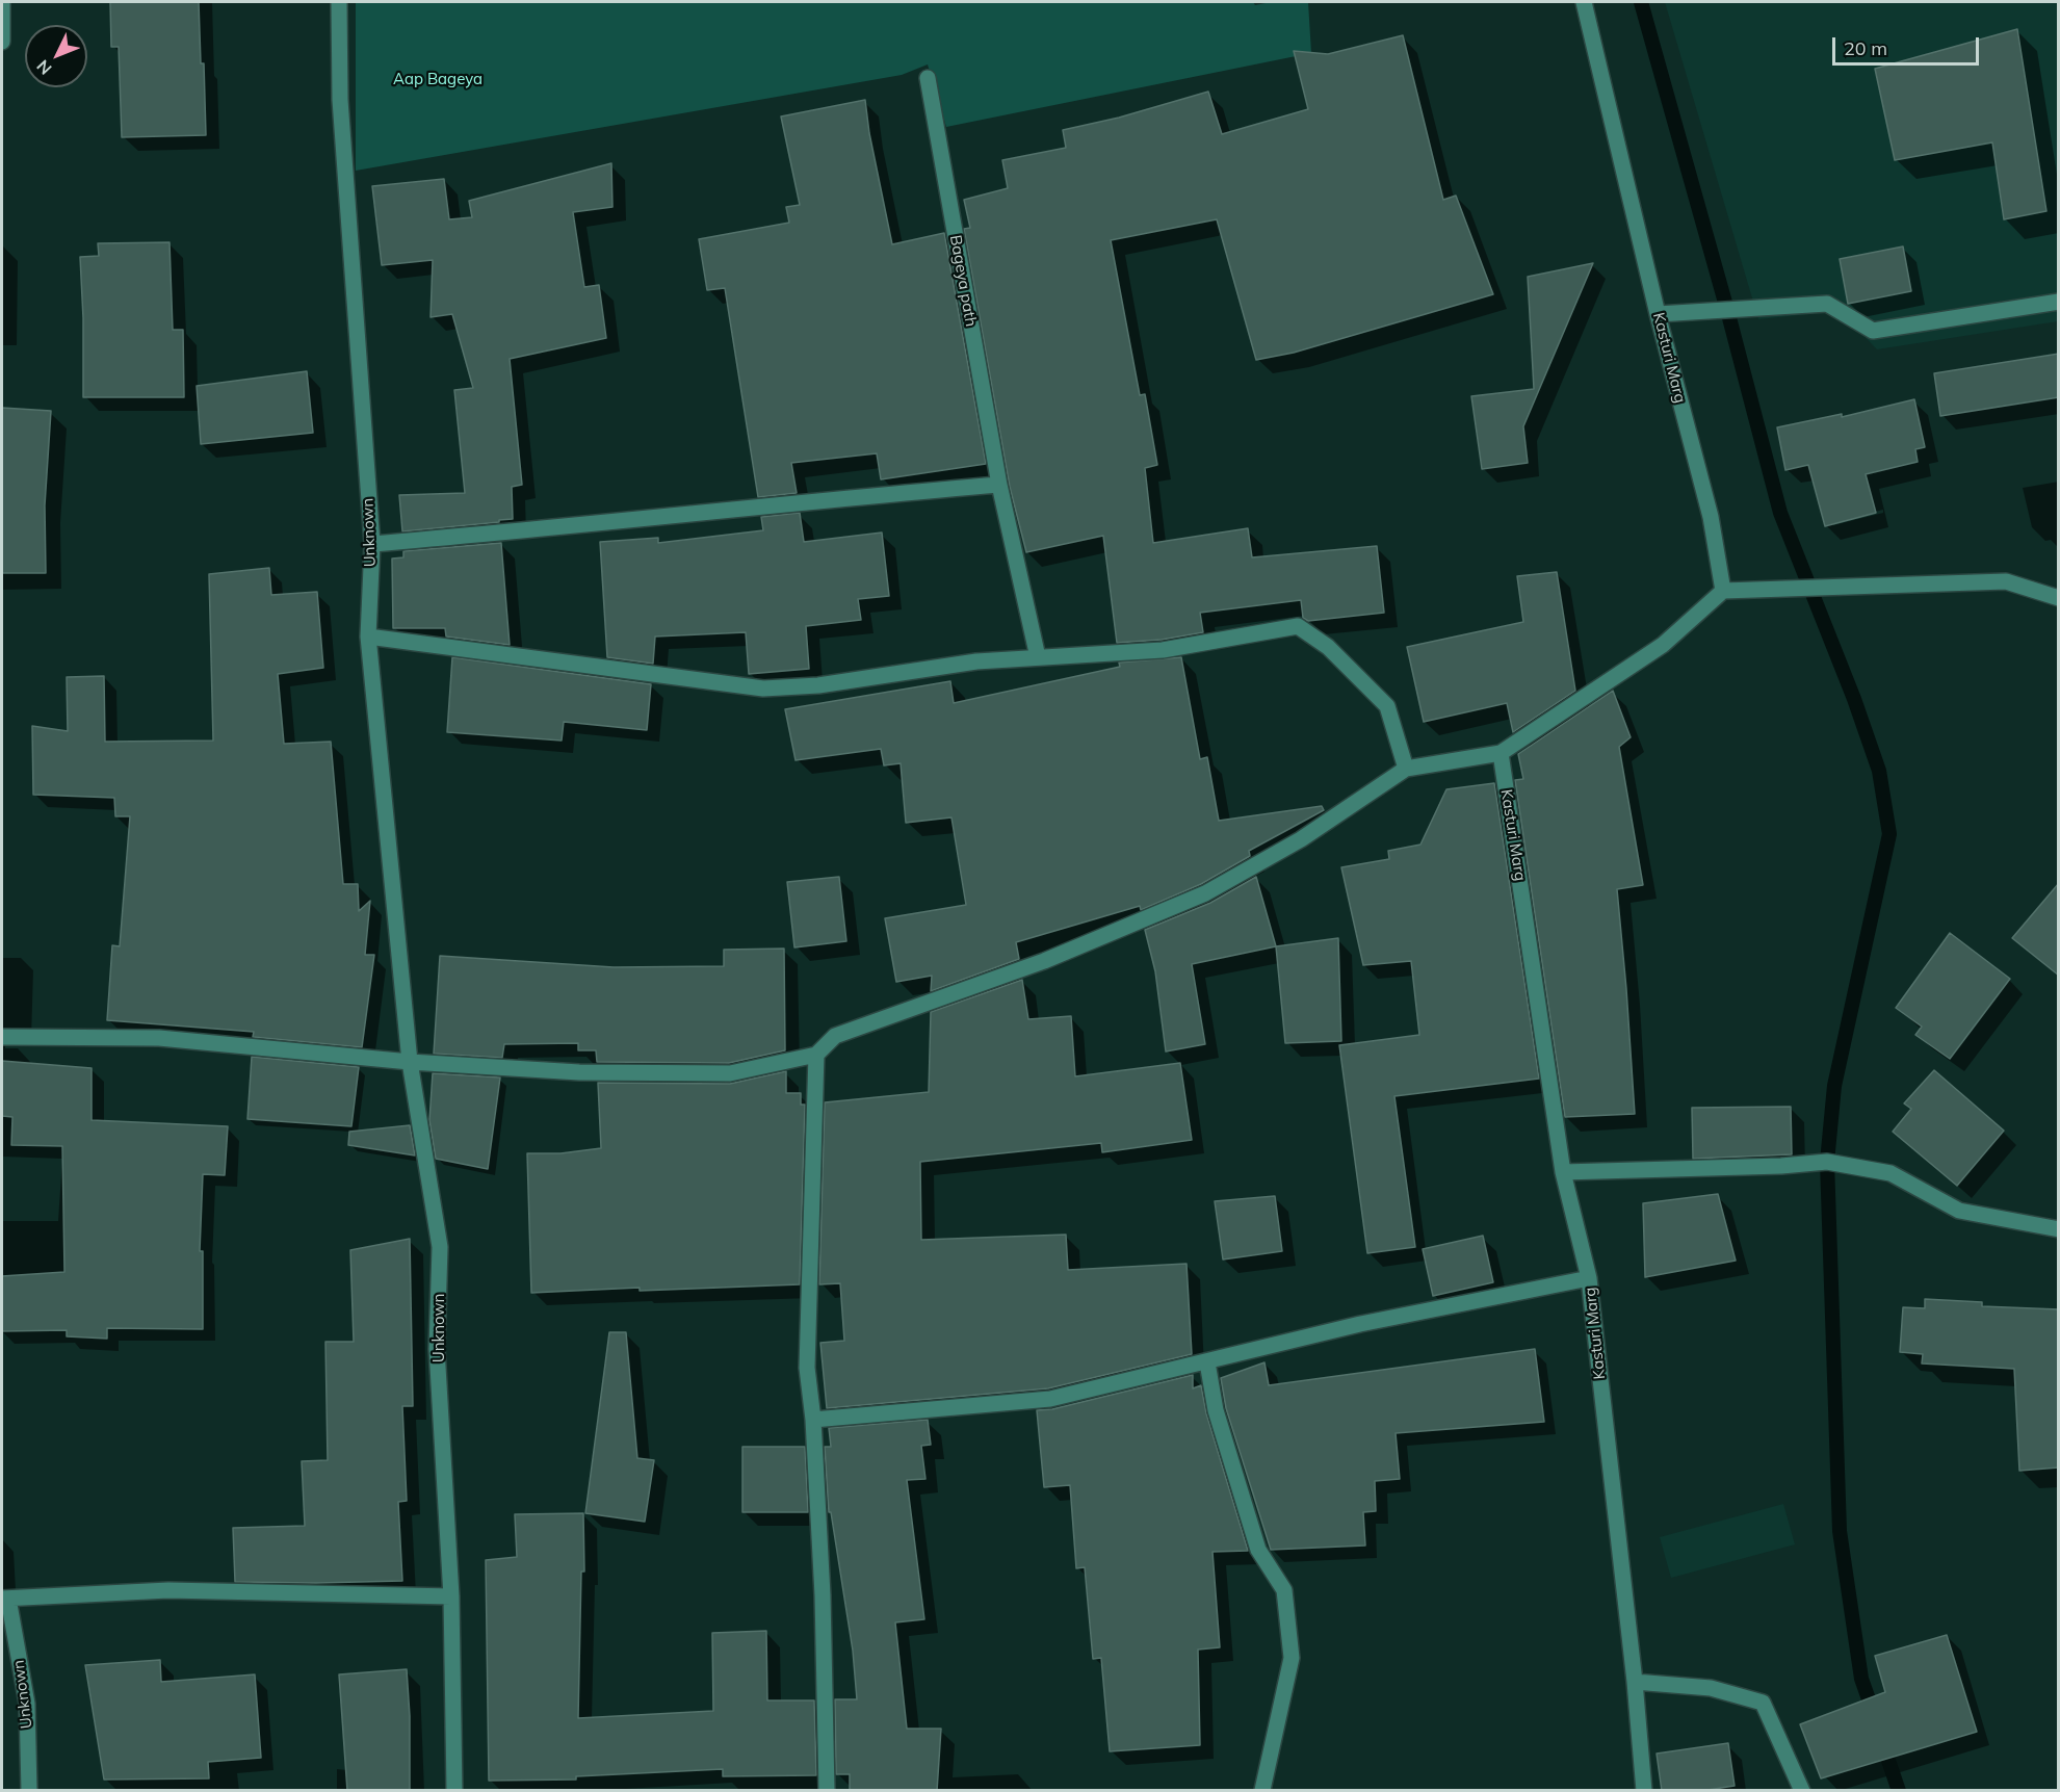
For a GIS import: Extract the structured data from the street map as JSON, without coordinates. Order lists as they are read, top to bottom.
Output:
{
  "streets": {
    "street": ["Bageya path", "Kasturi Marg", "Unknown"]
  },
  "parks": ["Aap Bageya"],
  "scale_bar": "20 m",
  "north": "bottom left"
}
